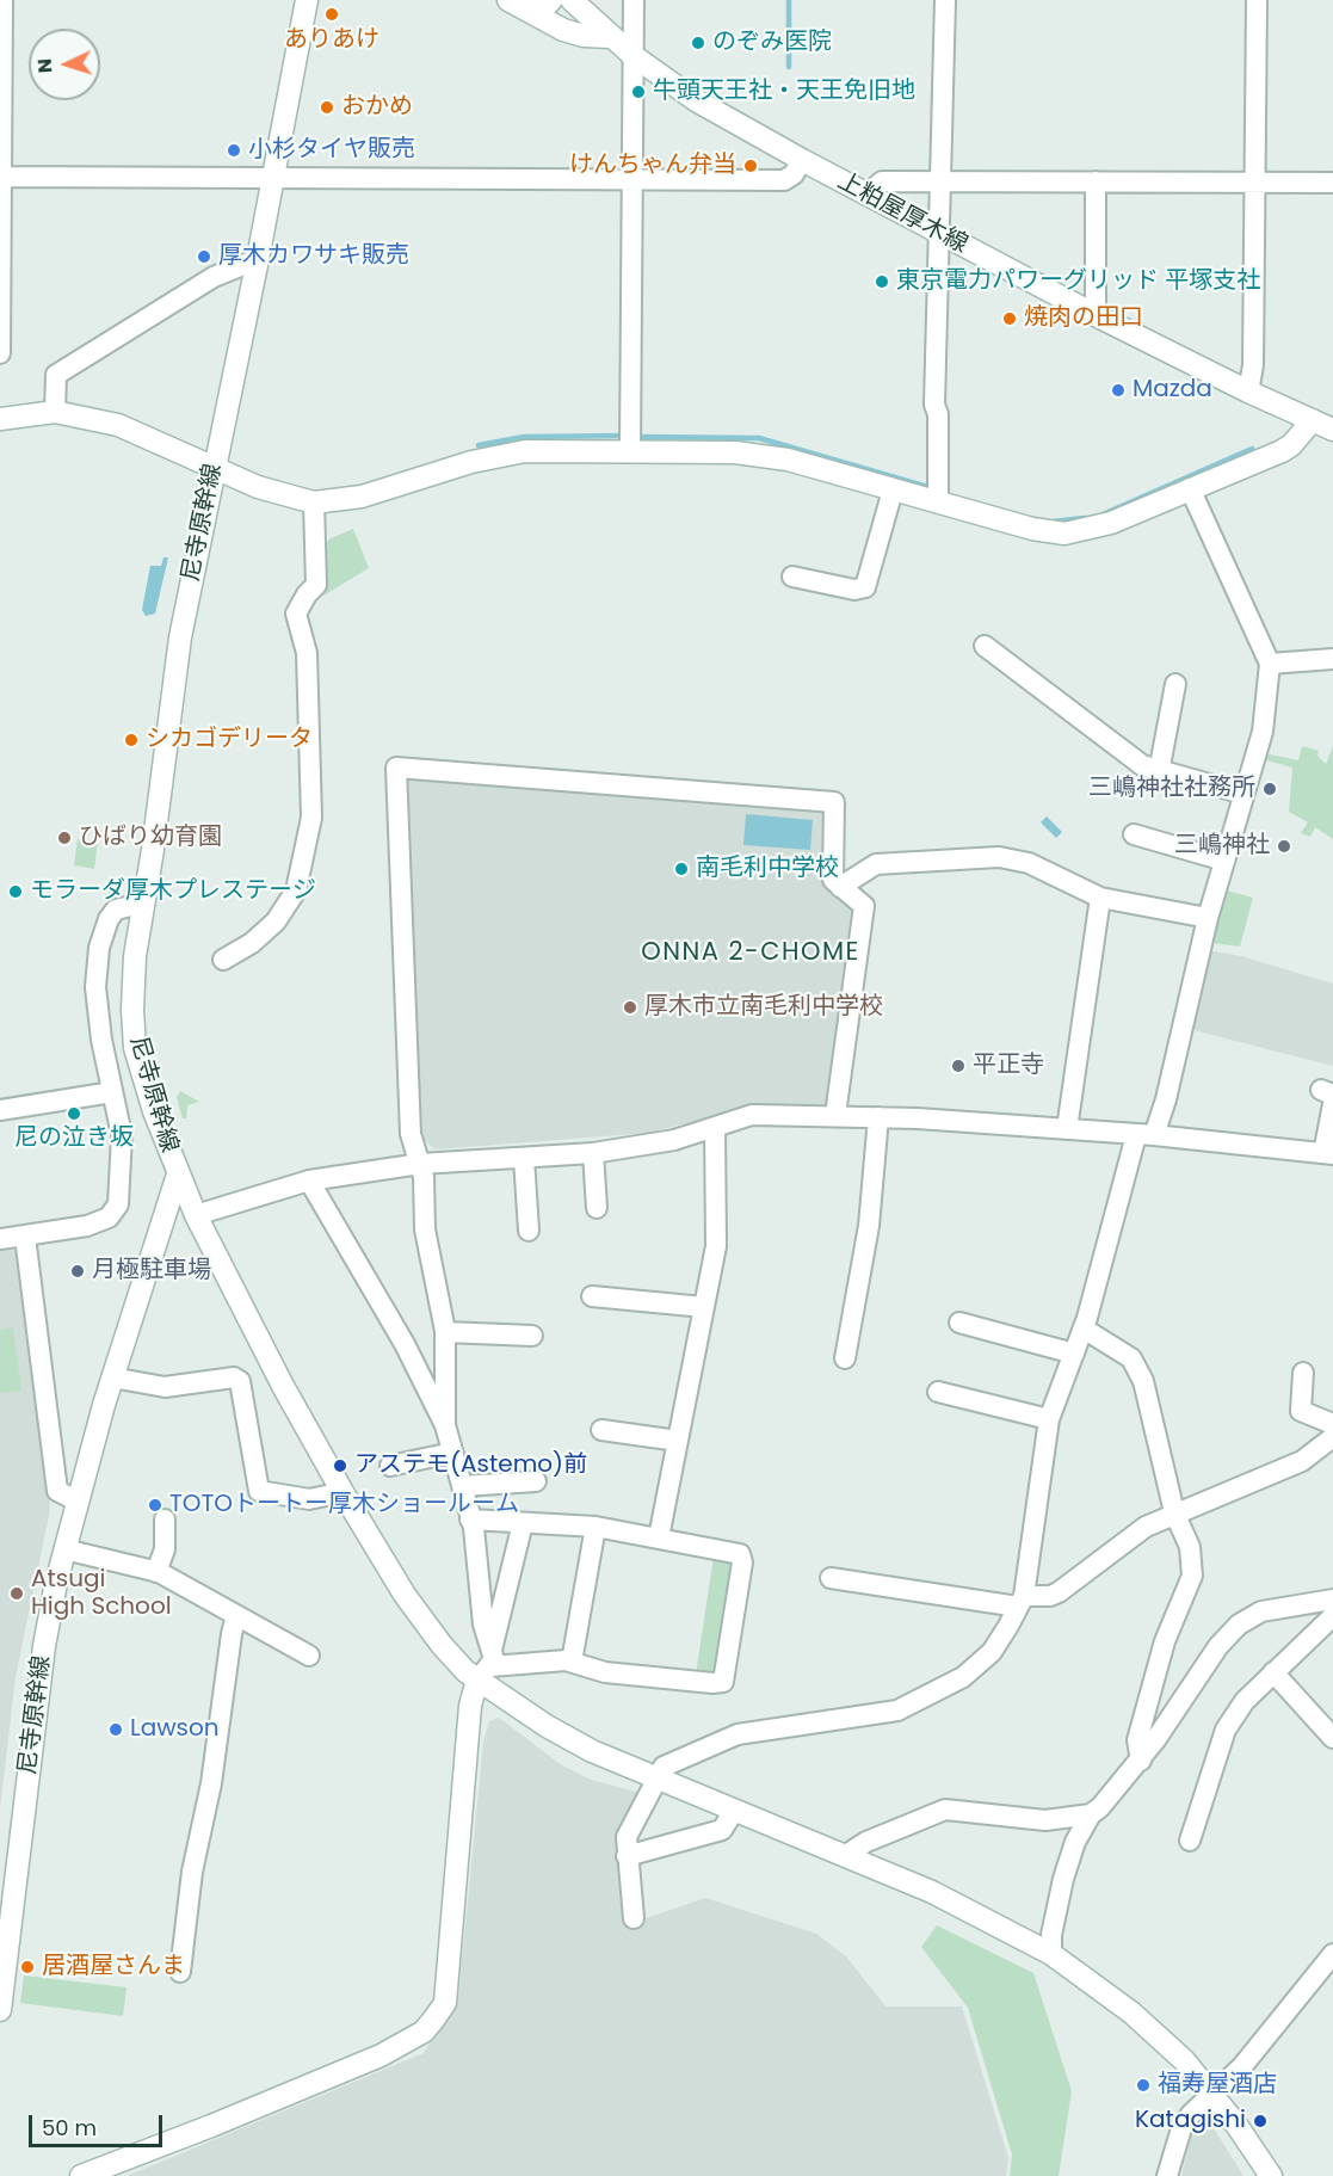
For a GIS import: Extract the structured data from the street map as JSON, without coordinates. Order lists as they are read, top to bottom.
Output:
{
  "streets": {
    "street": ["上粕屋厚木線", "尼寺原幹線"]
  },
  "districts": ["ONNA 2-CHOME"],
  "places": [
    "ありあけ",
    "のぞみ医院",
    "牛頭天王社・天王免旧地",
    "おかめ",
    "小杉タイヤ販売",
    "けんちゃん弁当",
    "厚木カワサキ販売",
    "東京電力パワーグリッド 平塚支社",
    "焼肉の田口",
    "Mazda",
    "シカゴデリータ",
    "三嶋神社社務所",
    "ひばり幼育園",
    "三嶋神社",
    "南毛利中学校",
    "モラーダ厚木プレステージ",
    "厚木市立南毛利中学校",
    "平正寺",
    "尼の泣き坂",
    "月極駐車場",
    "アステモ(Astemo)前",
    "TOTOトートー厚木ショールーム",
    "Atsugi High School",
    "Lawson",
    "居酒屋さんま",
    "福寿屋酒店",
    "Katagishi"
  ],
  "scale_bar": "50 m",
  "north": "left"
}
